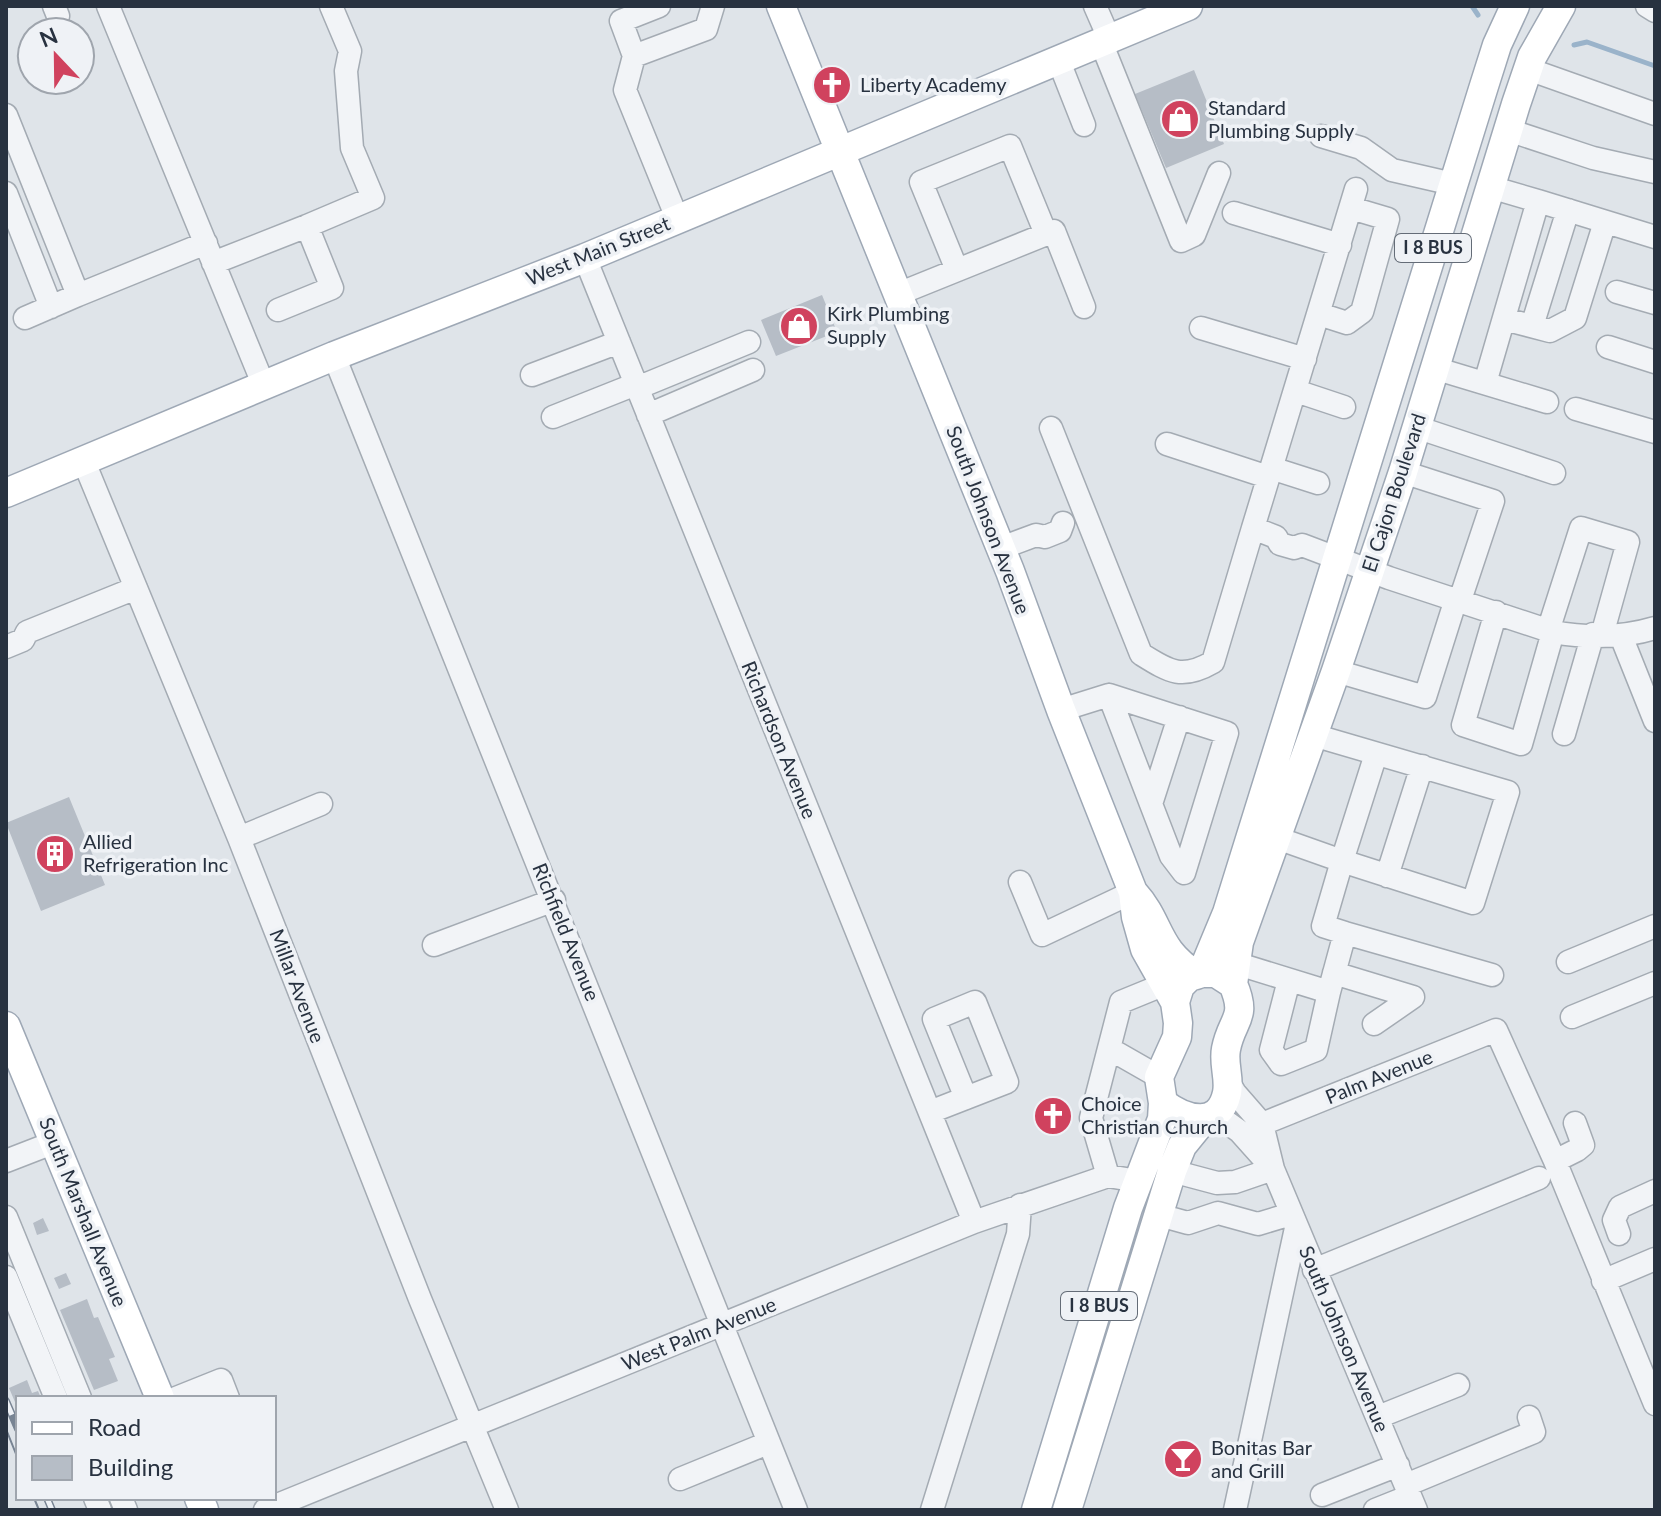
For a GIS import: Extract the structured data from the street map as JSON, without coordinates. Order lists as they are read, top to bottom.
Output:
{
  "streets": {
    "main road": [
      "I 8 BUS",
      "West Main Street",
      "El Cajon Boulevard",
      "South Johnson Avenue",
      "South Marshall Avenue"
    ],
    "street": [
      "Richardson Avenue",
      "Richfield Avenue",
      "Millar Avenue",
      "Palm Avenue",
      "West Palm Avenue"
    ]
  },
  "crossings": [
    ["I 8 BUS", "El Cajon Boulevard"],
    ["I 8 BUS", "South Johnson Avenue"],
    ["I 8 BUS", "West Palm Avenue"],
    ["West Main Street", "South Johnson Avenue"],
    ["West Main Street", "Richardson Avenue"],
    ["West Main Street", "Richfield Avenue"],
    ["West Main Street", "Millar Avenue"],
    ["El Cajon Boulevard", "South Johnson Avenue"],
    ["South Johnson Avenue", "Palm Avenue"],
    ["Richardson Avenue", "West Palm Avenue"],
    ["Richfield Avenue", "West Palm Avenue"],
    ["Millar Avenue", "West Palm Avenue"]
  ],
  "places": {
    "church": ["Liberty Academy", "Choice Christian Church"],
    "shop": ["Standard Plumbing Supply", "Kirk Plumbing Supply"],
    "building": ["Allied Refrigeration Inc"],
    "bar": ["Bonitas Bar and Grill"]
  },
  "legend": ["Road", "Building"],
  "north": "top"
}
